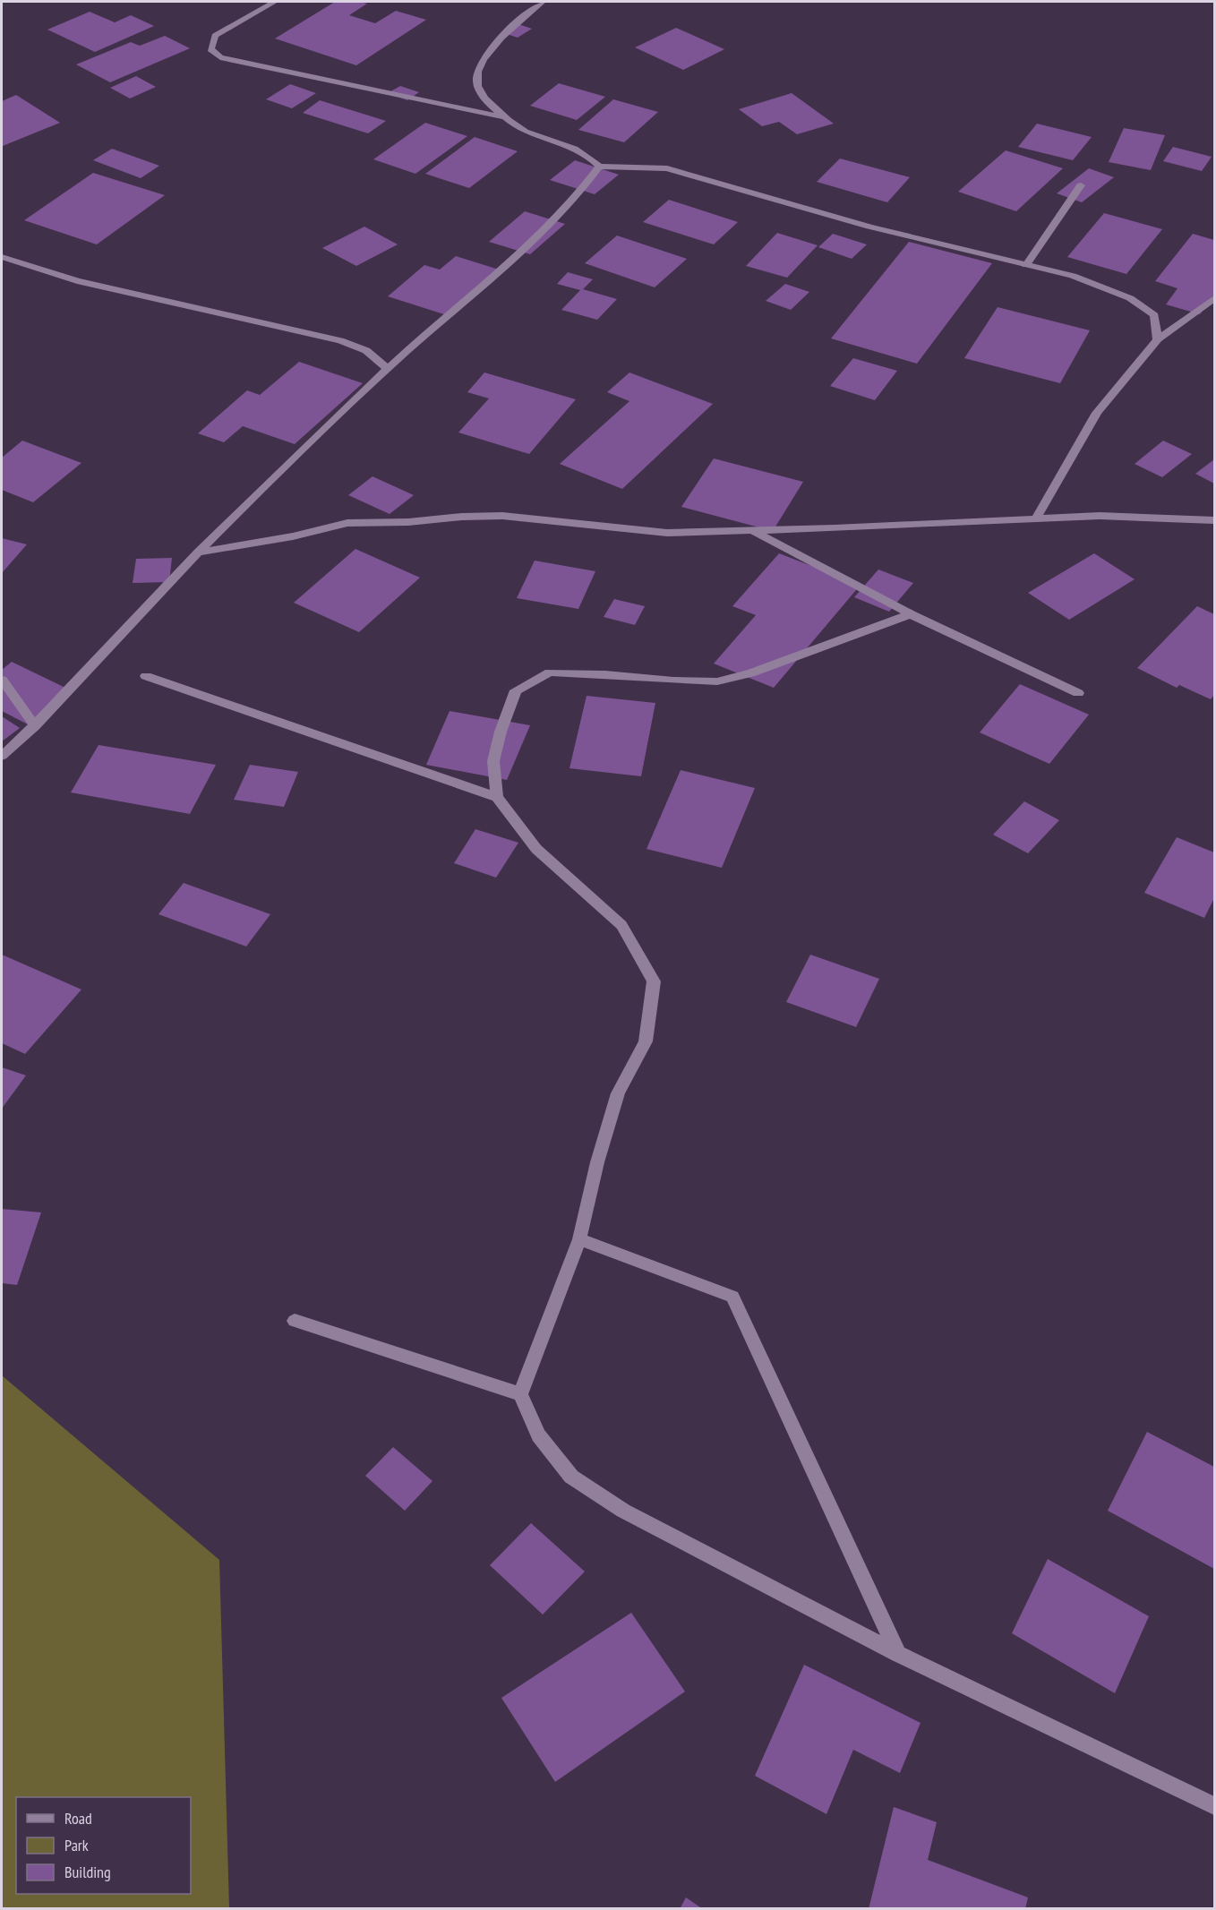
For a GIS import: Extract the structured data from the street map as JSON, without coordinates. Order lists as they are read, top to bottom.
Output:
{
  "legend": ["Road", "Park", "Building"]
}
